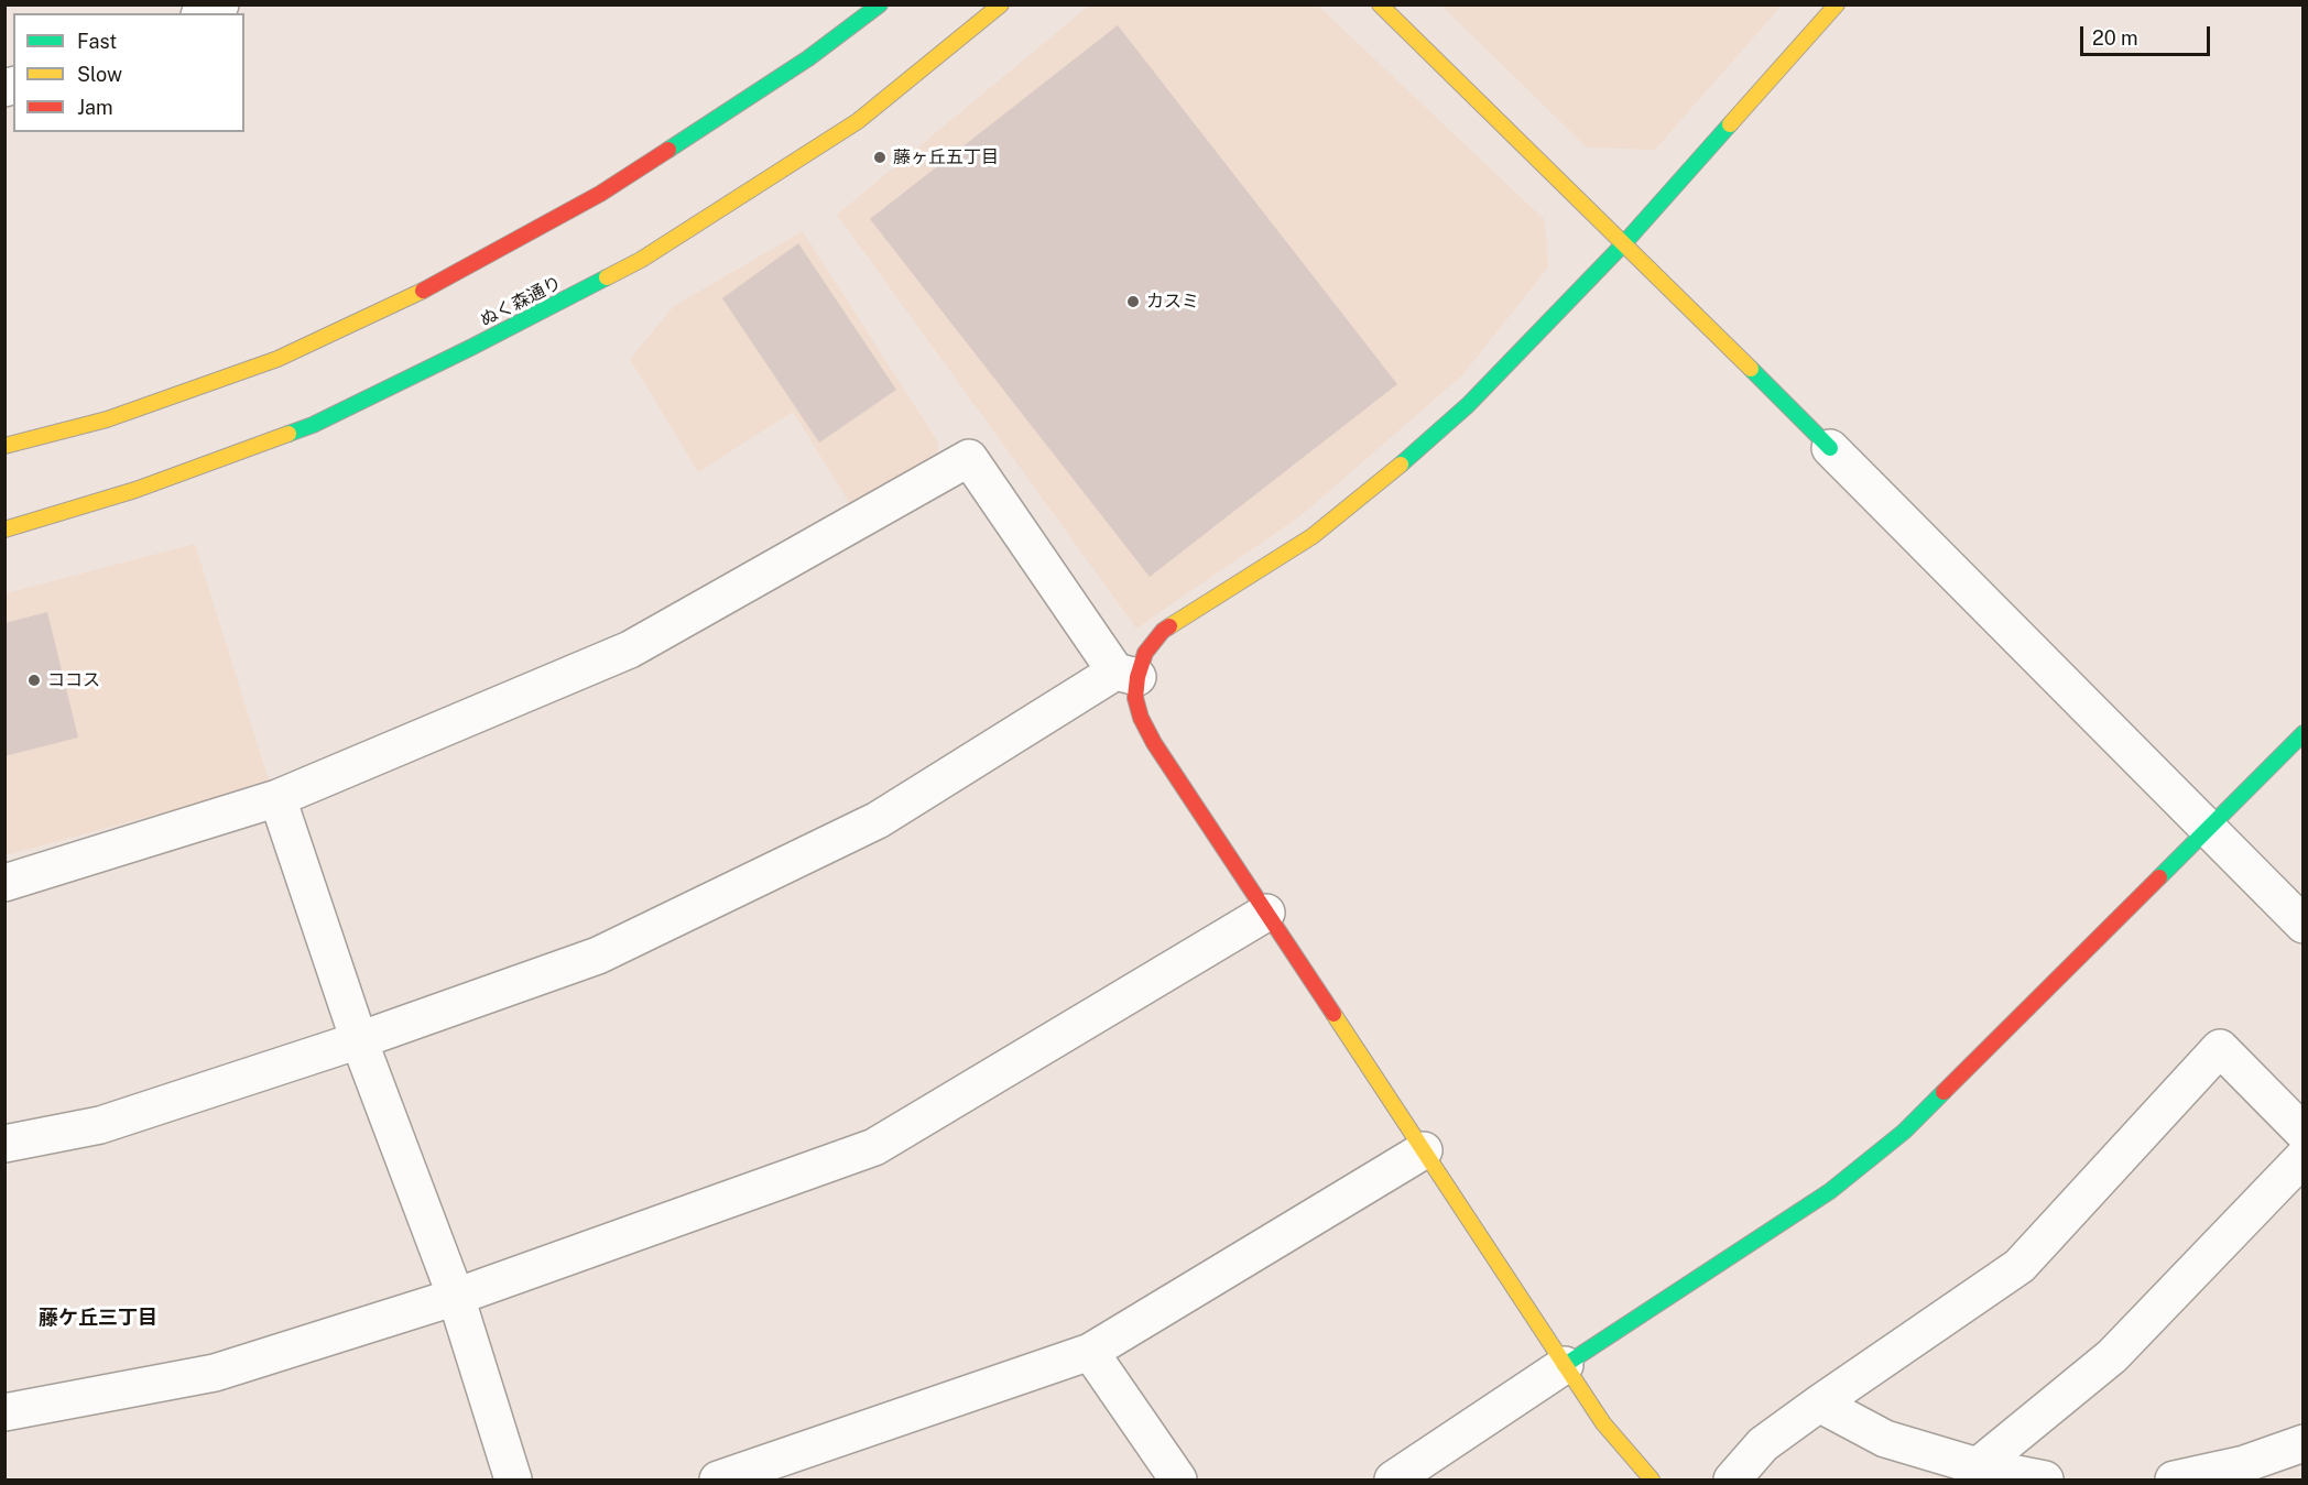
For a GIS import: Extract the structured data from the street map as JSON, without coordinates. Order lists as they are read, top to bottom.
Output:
{
  "streets": {
    "street": ["ぬく森通り"]
  },
  "districts": ["藤ケ丘三丁目"],
  "places": ["藤ヶ丘五丁目", "カスミ", "ココス"],
  "legend": ["Fast", "Slow", "Jam"],
  "scale_bar": "20 m"
}
